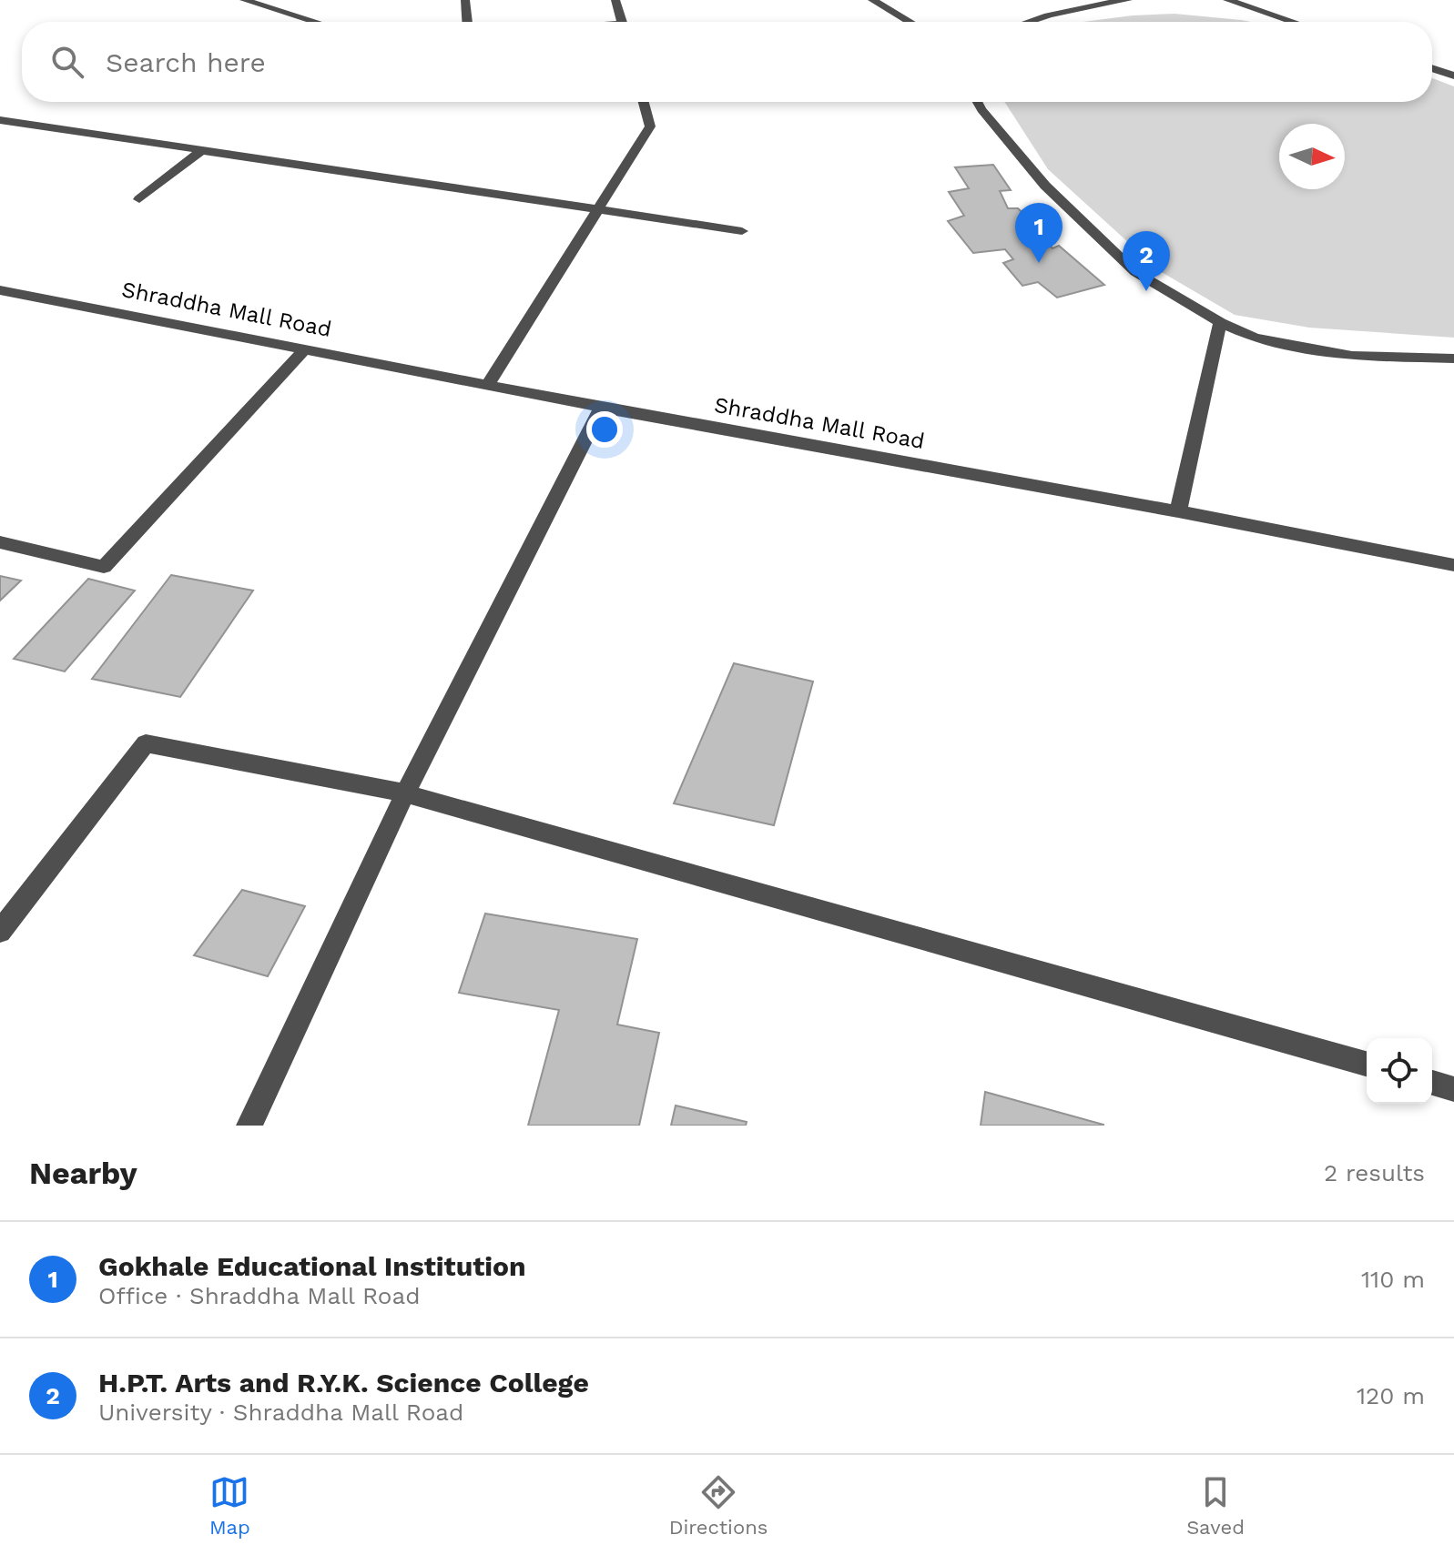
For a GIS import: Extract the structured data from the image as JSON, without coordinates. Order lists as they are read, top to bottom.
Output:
{
  "streets": {
    "street": ["Shraddha Mall Road"]
  },
  "north": "right",
  "page": {
    "search": "Search here",
    "pins": ["1", "2"],
    "heading": ["Nearby", "2 results"],
    "list": [
      {
        "mark": "1",
        "name": "Gokhale Educational Institution",
        "note": "Office · Shraddha Mall Road",
        "value": "110 m"
      },
      {
        "mark": "2",
        "name": "H.P.T. Arts and R.Y.K. Science College",
        "note": "University · Shraddha Mall Road",
        "value": "120 m"
      }
    ],
    "nav": ["Map", "Directions", "Saved"]
  }
}
